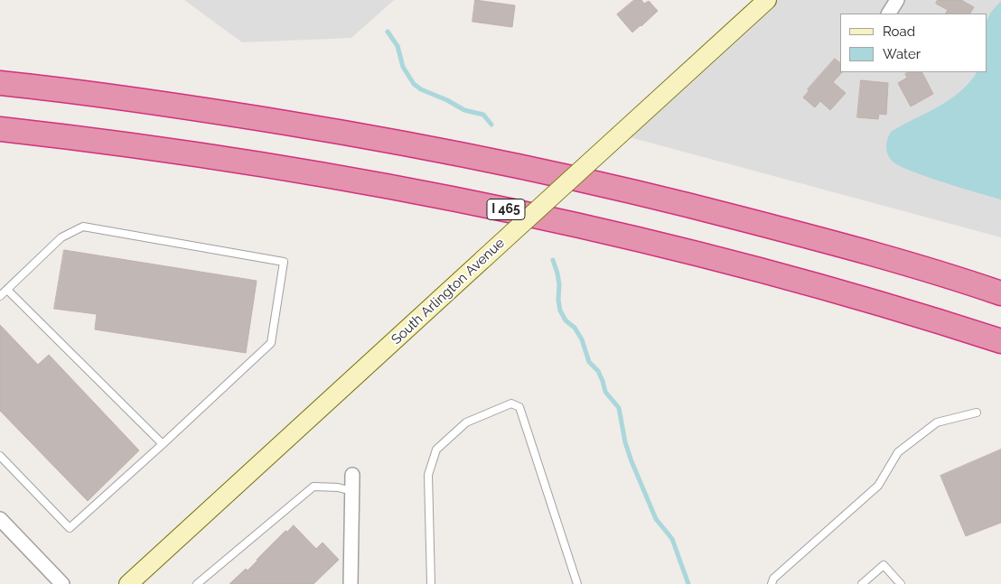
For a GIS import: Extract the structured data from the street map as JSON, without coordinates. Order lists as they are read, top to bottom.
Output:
{
  "streets": {
    "highway": ["I 465"],
    "main road": ["South Arlington Avenue"]
  },
  "legend": ["Road", "Water"]
}
